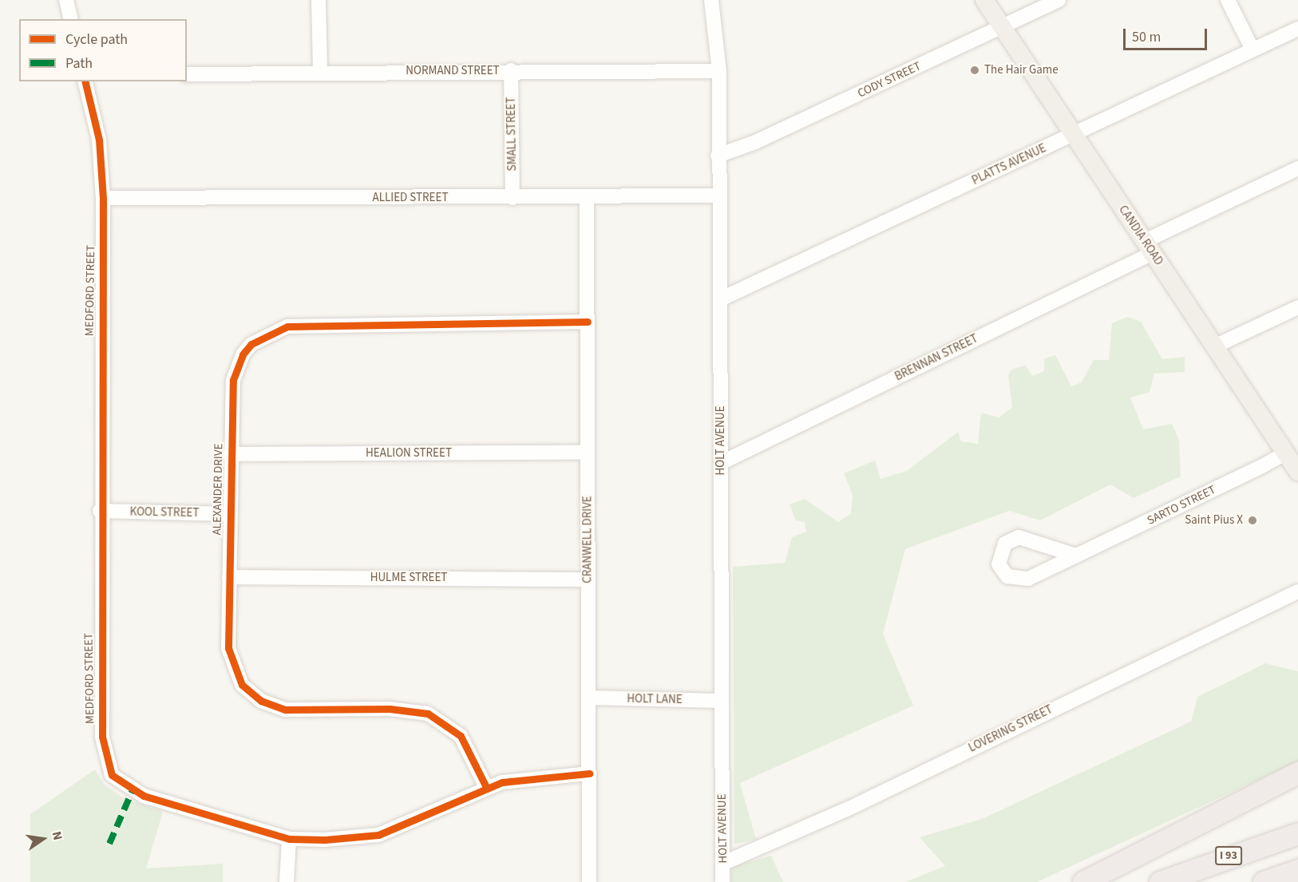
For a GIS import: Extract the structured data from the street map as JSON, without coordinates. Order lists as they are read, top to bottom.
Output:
{
  "streets": {
    "highway": ["I 93"],
    "main road": ["CANDIA ROAD"],
    "street": [
      "NORMAND STREET",
      "CODY STREET",
      "SMALL STREET",
      "PLATTS AVENUE",
      "ALLIED STREET",
      "MEDFORD STREET",
      "BRENNAN STREET",
      "HOLT AVENUE",
      "HEALION STREET",
      "ALEXANDER DRIVE",
      "SARTO STREET",
      "KOOL STREET",
      "CRANWELL DRIVE",
      "HULME STREET",
      "HOLT LANE",
      "LOVERING STREET"
    ]
  },
  "crossings": [
    ["NORMAND STREET", "SMALL STREET"],
    ["NORMAND STREET", "HOLT AVENUE"],
    ["CODY STREET", "CANDIA ROAD"],
    ["CODY STREET", "HOLT AVENUE"],
    ["SMALL STREET", "ALLIED STREET"],
    ["PLATTS AVENUE", "CANDIA ROAD"],
    ["PLATTS AVENUE", "HOLT AVENUE"],
    ["ALLIED STREET", "MEDFORD STREET"],
    ["ALLIED STREET", "HOLT AVENUE"],
    ["ALLIED STREET", "CRANWELL DRIVE"],
    ["CANDIA ROAD", "BRENNAN STREET"],
    ["CANDIA ROAD", "SARTO STREET"],
    ["MEDFORD STREET", "ALEXANDER DRIVE"],
    ["MEDFORD STREET", "KOOL STREET"],
    ["MEDFORD STREET", "CRANWELL DRIVE"],
    ["BRENNAN STREET", "HOLT AVENUE"],
    ["HOLT AVENUE", "HOLT LANE"],
    ["HOLT AVENUE", "LOVERING STREET"],
    ["HEALION STREET", "ALEXANDER DRIVE"],
    ["HEALION STREET", "CRANWELL DRIVE"],
    ["ALEXANDER DRIVE", "KOOL STREET"],
    ["ALEXANDER DRIVE", "CRANWELL DRIVE"],
    ["ALEXANDER DRIVE", "HULME STREET"],
    ["CRANWELL DRIVE", "HULME STREET"],
    ["CRANWELL DRIVE", "HOLT LANE"]
  ],
  "places": ["The Hair Game", "Saint Pius X"],
  "legend": ["Cycle path", "Path"],
  "scale_bar": "50 m",
  "north": "right"
}
